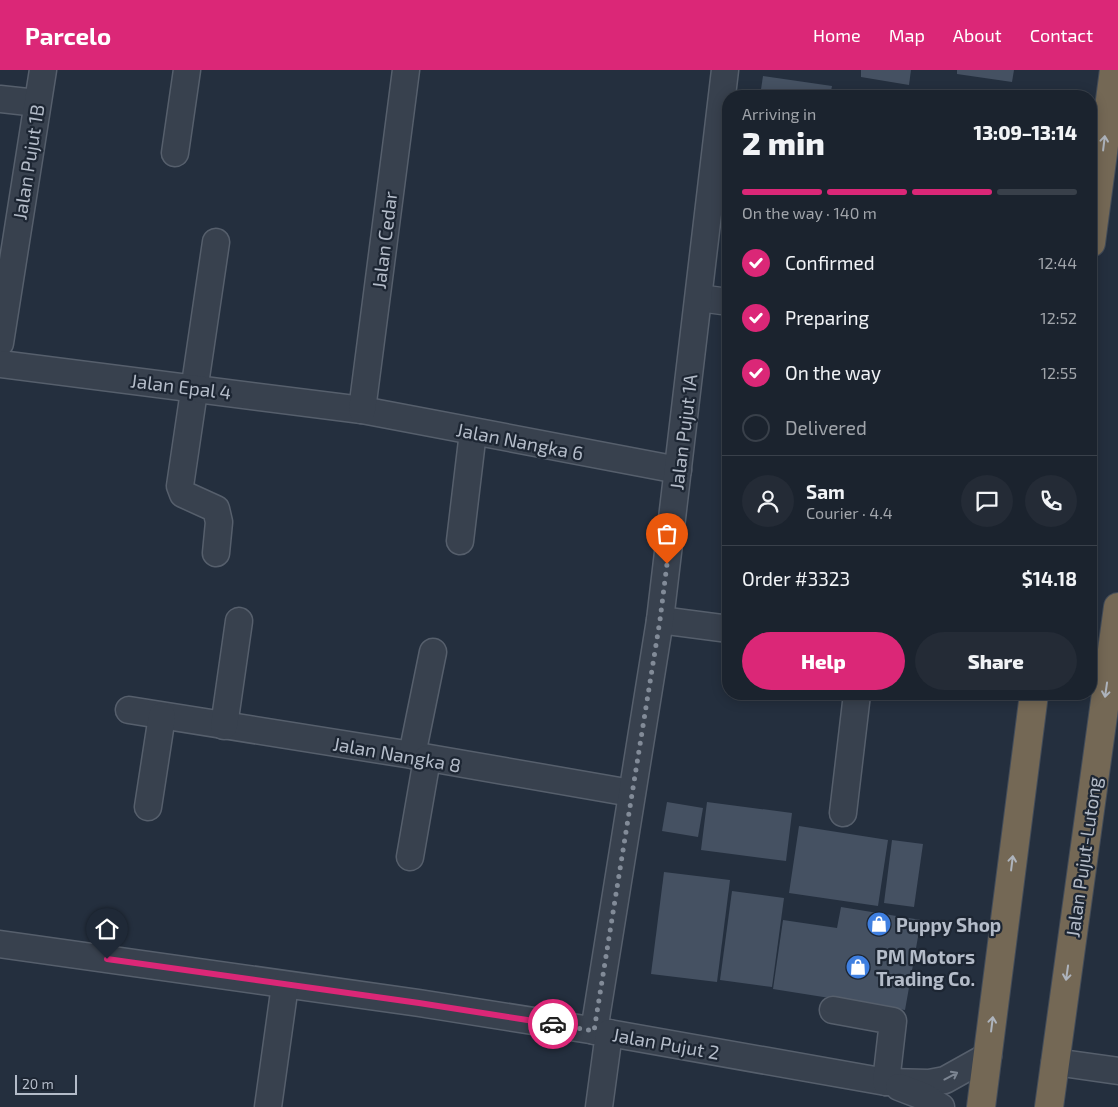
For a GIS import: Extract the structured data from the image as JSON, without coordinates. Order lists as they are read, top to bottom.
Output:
{
  "streets": {
    "highway": ["Jalan Pujut-Lutong"],
    "street": [
      "Jalan Pujut 1B",
      "Jalan Cedar",
      "Jalan Epal 4",
      "Jalan Pujut 1A",
      "Jalan Nangka 6",
      "Jalan Nangka 8",
      "Jalan Pujut 2"
    ]
  },
  "crossings": [
    ["Jalan Cedar", "Jalan Epal 4"],
    ["Jalan Cedar", "Jalan Nangka 6"],
    ["Jalan Epal 4", "Jalan Nangka 6"],
    ["Jalan Pujut 1A", "Jalan Nangka 6"],
    ["Jalan Pujut 1A", "Jalan Nangka 8"],
    ["Jalan Pujut 1A", "Jalan Pujut 2"]
  ],
  "places": {
    "shop": ["Puppy Shop", "PM Motors Trading Co."]
  },
  "scale_bar": "20 m",
  "page": {
    "header": "Parcelo",
    "nav": [
      "Home",
      "Map",
      "About",
      "Contact"
    ],
    "heading": ["2 min", "Arriving in", "13:09–13:14"],
    "panel": [
      "Sam",
      "Courier · 4.4",
      "Order #3323",
      "$14.18"
    ],
    "bar": "On the way · 140 m",
    "list": [
      ["Confirmed", "12:44"],
      ["Preparing", "12:52"],
      ["On the way", "12:55"],
      "Delivered"
    ],
    "buttons": ["Help", "Share"],
    "scale": "20 m"
  }
}
